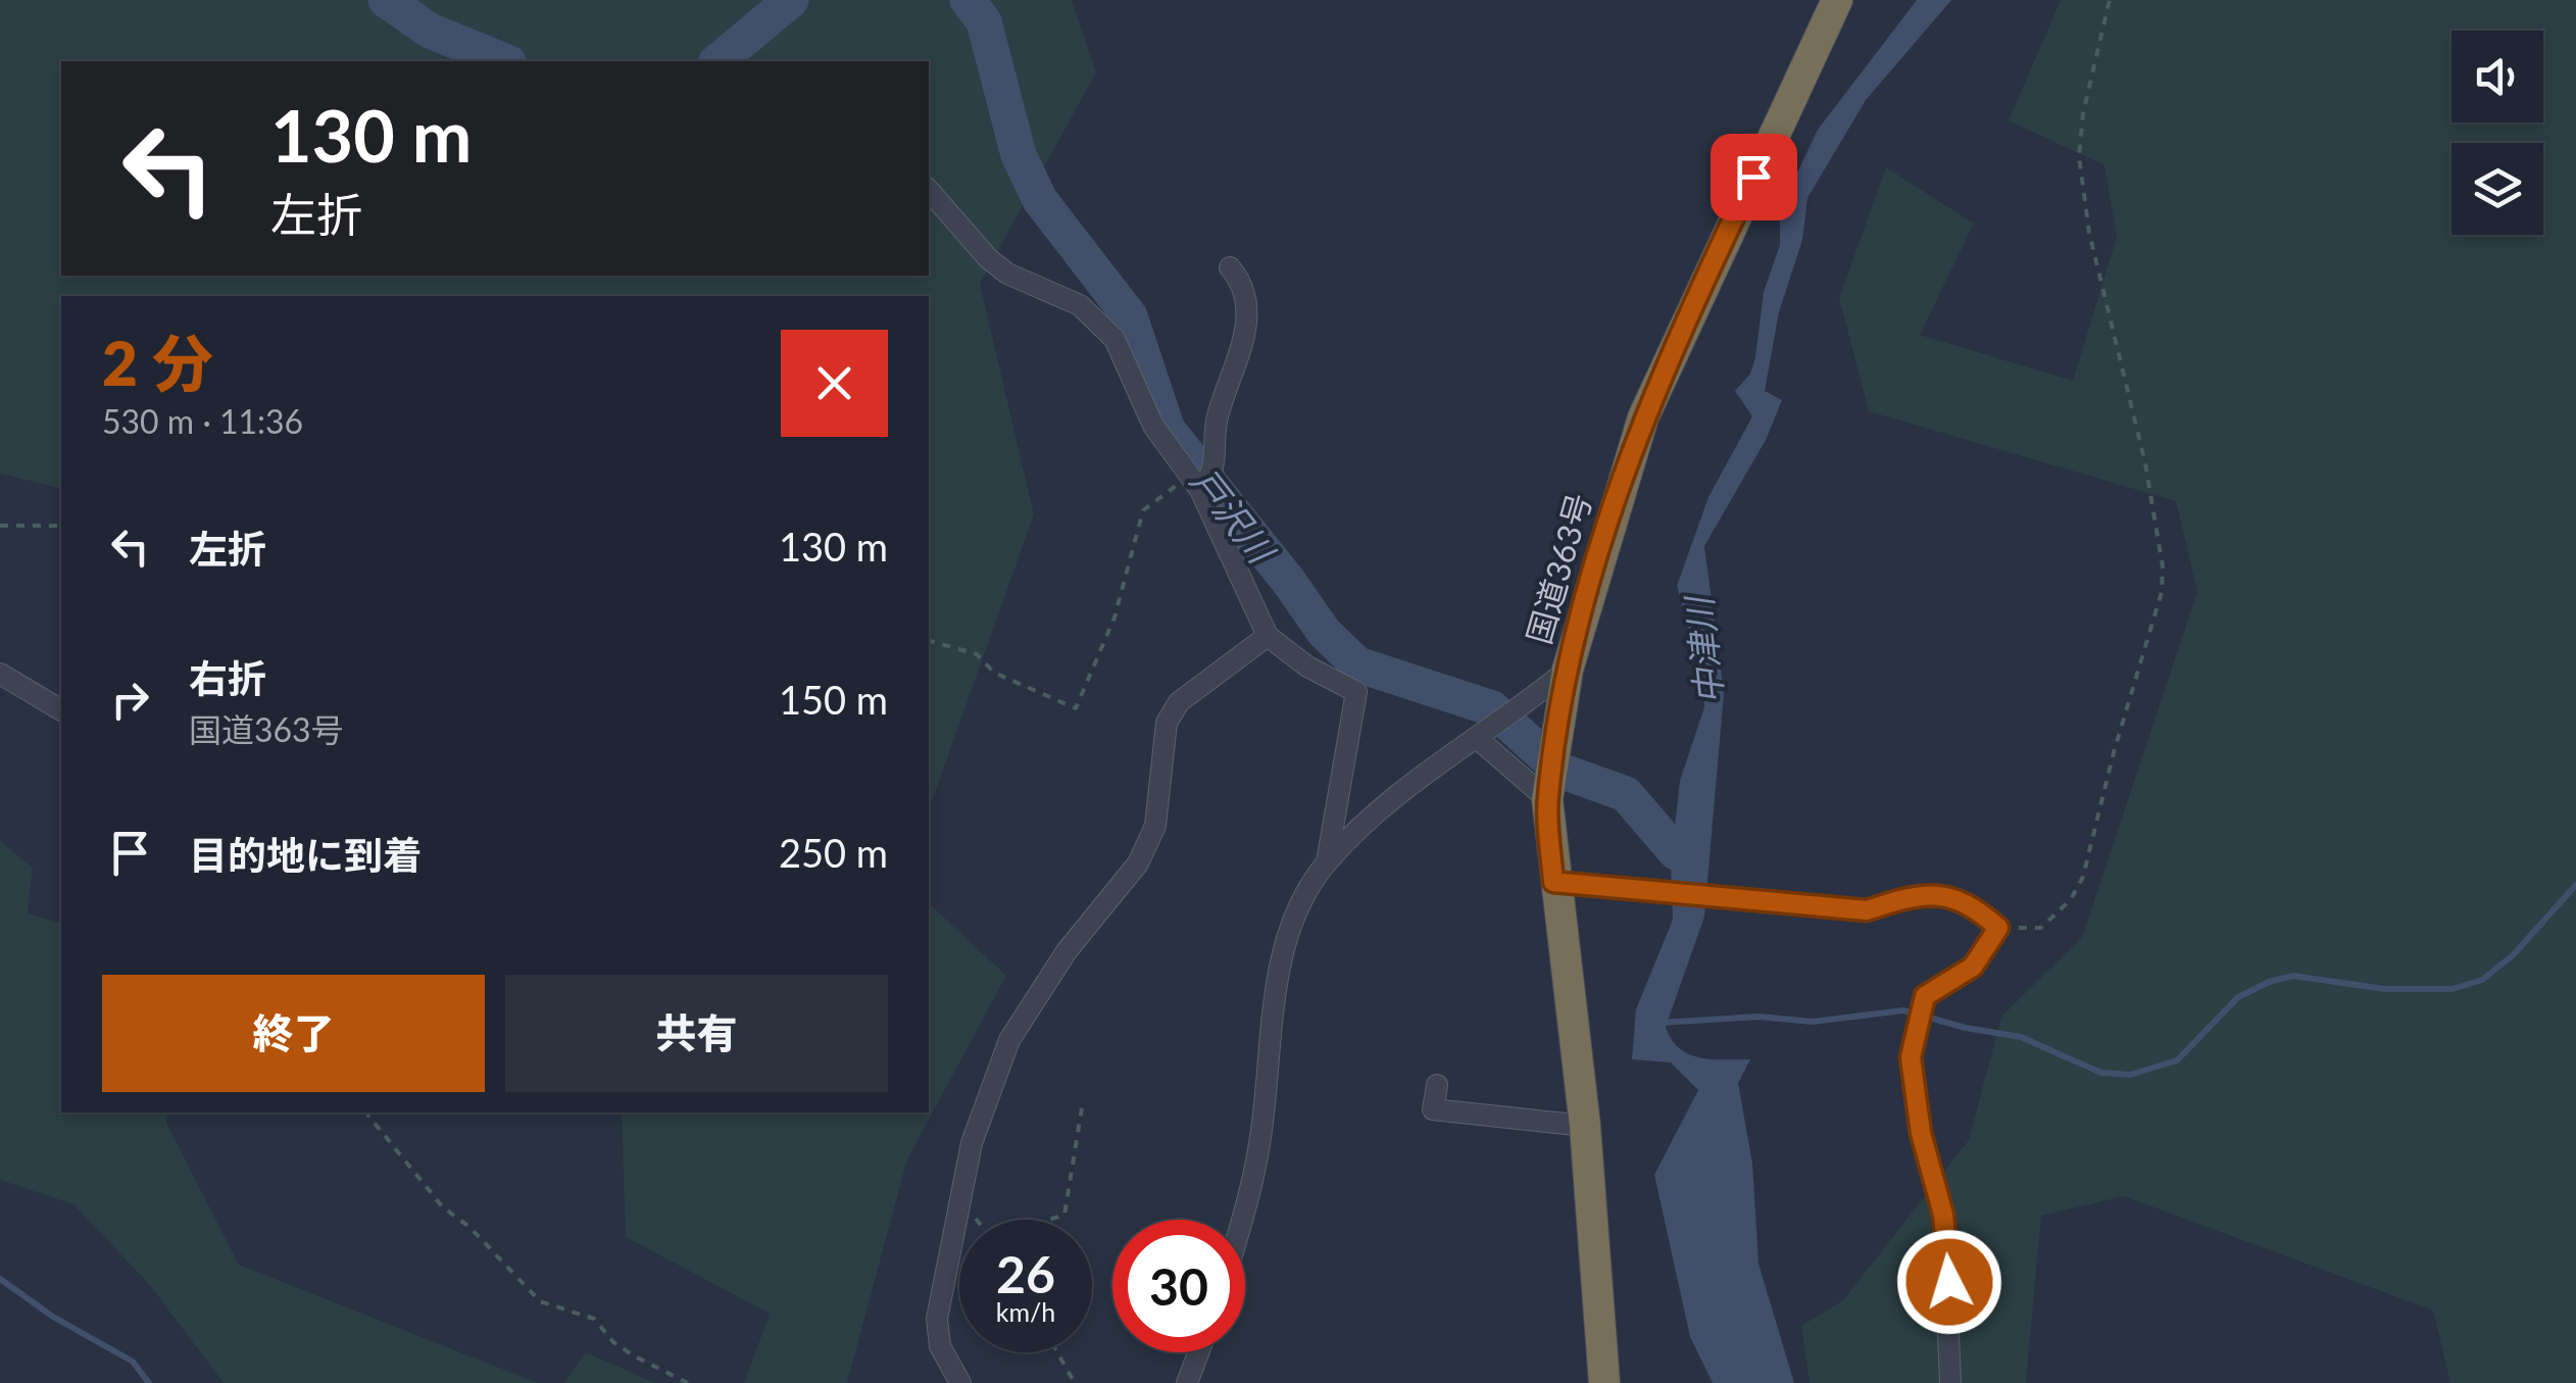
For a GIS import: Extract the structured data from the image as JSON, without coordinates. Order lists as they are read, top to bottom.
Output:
{
  "streets": {
    "highway": ["国道363号"]
  },
  "water": ["戸沢川", "中津川"],
  "page": {
    "turn": ["130 m", "左折"],
    "heading": ["2 分", "530 m · 11:36"],
    "list": [
      {
        "name": "左折",
        "value": "130 m"
      },
      {
        "name": "右折",
        "note": "国道363号",
        "value": "150 m"
      },
      {
        "name": "目的地に到着",
        "value": "250 m"
      }
    ],
    "buttons": ["終了", "共有"],
    "speed": "26 km/h",
    "limit": "30"
  }
}
